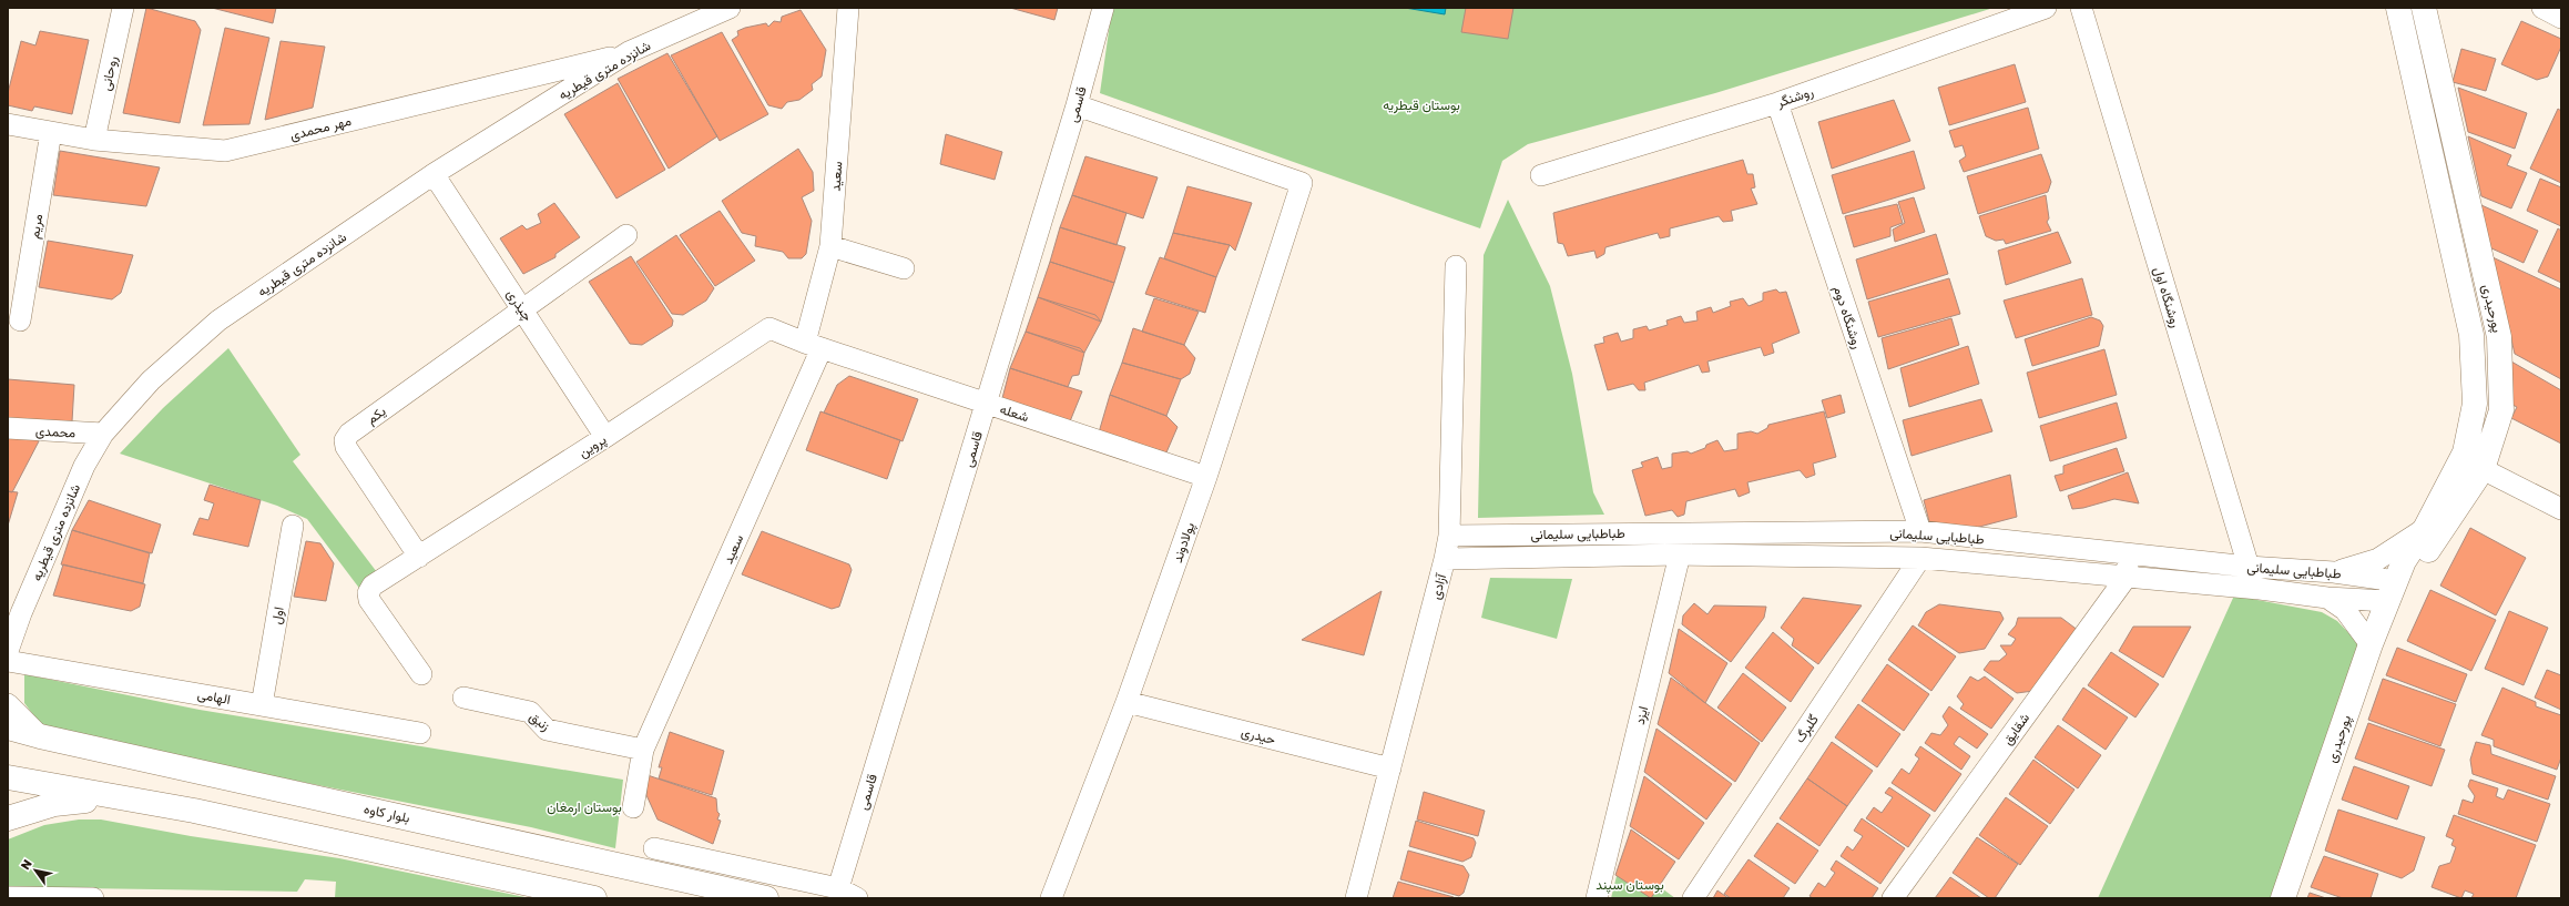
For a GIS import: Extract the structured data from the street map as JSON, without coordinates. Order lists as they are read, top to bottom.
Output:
{
  "streets": {
    "main road": ["پورحیدری", "بلوار کاوه"],
    "street": [
      "شانزده متری قیطریه",
      "روحانی",
      "روشنگر",
      "قاسمی",
      "مهر محمدی",
      "سعید",
      "مریم",
      "روشنگاه اول",
      "چیذری",
      "روشنگاه دوم",
      "شعله",
      "یکم",
      "محمدی",
      "پروین",
      "طباطبایی سلیمانی",
      "پولادوند",
      "آزادی",
      "اول",
      "الهامی",
      "ایزد",
      "زنبق",
      "گلبرگ",
      "شقایق",
      "حیدری"
    ]
  },
  "crossings": [
    ["شانزده متری قیطریه", "مهر محمدی"],
    ["شانزده متری قیطریه", "چیذری"],
    ["شانزده متری قیطریه", "محمدی"],
    ["روحانی", "مهر محمدی"],
    ["روشنگر", "روشنگاه دوم"],
    ["قاسمی", "شعله"],
    ["قاسمی", "پولادوند"],
    ["مهر محمدی", "مریم"],
    ["سعید", "شعله"],
    ["سعید", "پروین"],
    ["سعید", "زنبق"],
    ["روشنگاه اول", "طباطبایی سلیمانی"],
    ["چیذری", "یکم"],
    ["چیذری", "پروین"],
    ["پورحیدری", "طباطبایی سلیمانی"],
    ["روشنگاه دوم", "طباطبایی سلیمانی"],
    ["شعله", "پروین"],
    ["شعله", "پولادوند"],
    ["یکم", "پروین"],
    ["طباطبایی سلیمانی", "آزادی"],
    ["طباطبایی سلیمانی", "ایزد"],
    ["طباطبایی سلیمانی", "گلبرگ"],
    ["طباطبایی سلیمانی", "شقایق"],
    ["پولادوند", "حیدری"],
    ["آزادی", "حیدری"],
    ["اول", "الهامی"]
  ],
  "parks": ["بوستان قیطریه", "بوستان ارمغان", "بوستان سپند"],
  "north": "top left"
}
